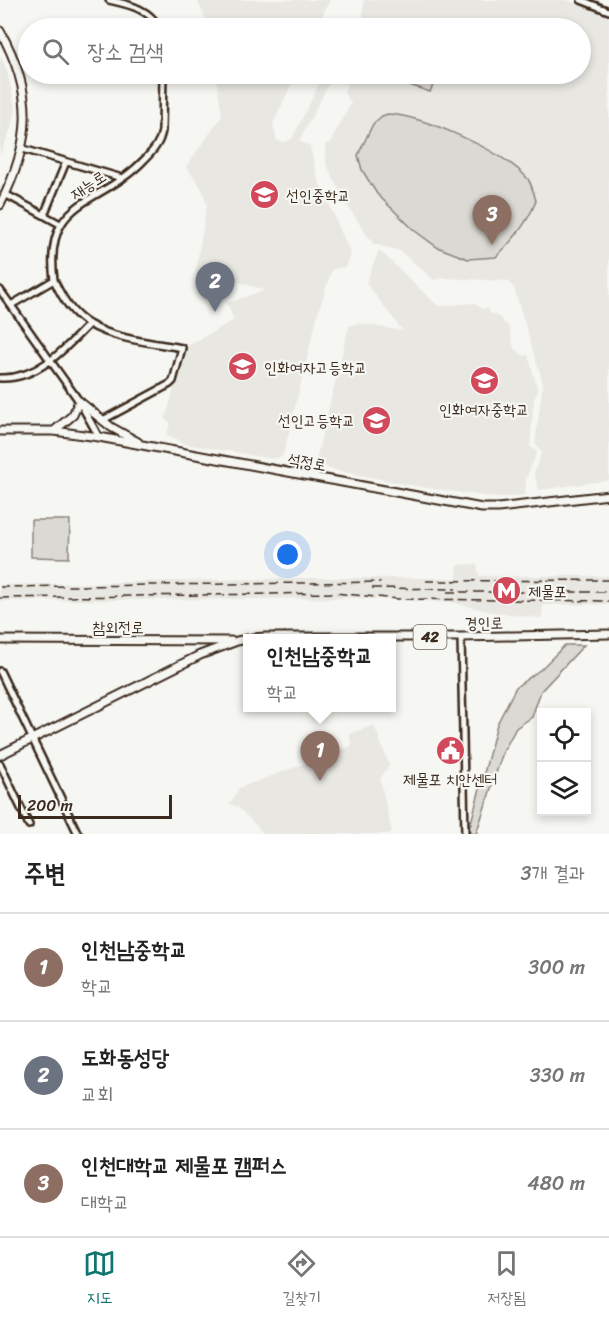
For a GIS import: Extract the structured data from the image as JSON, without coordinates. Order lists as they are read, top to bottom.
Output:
{
  "streets": {
    "main road": [
      "석정로",
      "경인로",
      "참외전로",
      "42"
    ],
    "street": ["재능로"]
  },
  "crossings": [
    ["경인로", "참외전로"]
  ],
  "places": {
    "school or university": [
      "선인중학교",
      "인화여자고등학교",
      "인화여자중학교",
      "선인고등학교"
    ],
    "metro station": ["제물포"],
    "public building": ["제물포 치안센터"]
  },
  "scale_bar": "200 m",
  "page": {
    "search": "장소 검색",
    "pins": ["3", "2", "1"],
    "popup": ["인천남중학교", "학교"],
    "scale": "200 m",
    "heading": ["주변", "3개 결과"],
    "list": [
      {
        "mark": "1",
        "name": "인천남중학교",
        "note": "학교",
        "value": "300 m"
      },
      {
        "mark": "2",
        "name": "도화동성당",
        "note": "교회",
        "value": "330 m"
      },
      {
        "mark": "3",
        "name": "인천대학교 제물포 캠퍼스",
        "note": "대학교",
        "value": "480 m"
      }
    ],
    "nav": ["지도", "길찾기", "저장됨"]
  }
}
